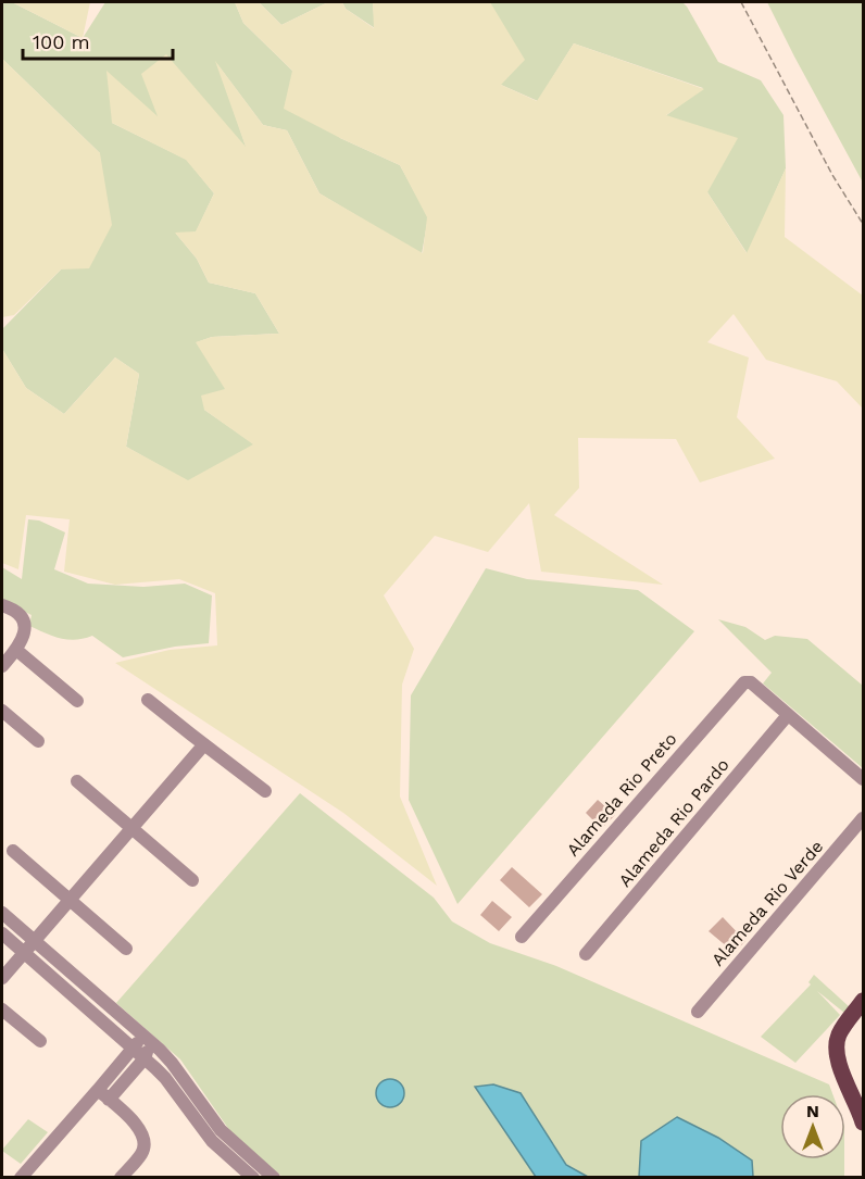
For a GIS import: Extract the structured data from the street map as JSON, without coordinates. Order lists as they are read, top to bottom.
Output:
{
  "streets": {
    "street": ["Alameda Rio Preto", "Alameda Rio Pardo", "Alameda Rio Verde"]
  },
  "crossings": [
    ["Alameda Rio Preto", "Alameda Rio Pardo"]
  ],
  "scale_bar": "100 m",
  "north": "top"
}
